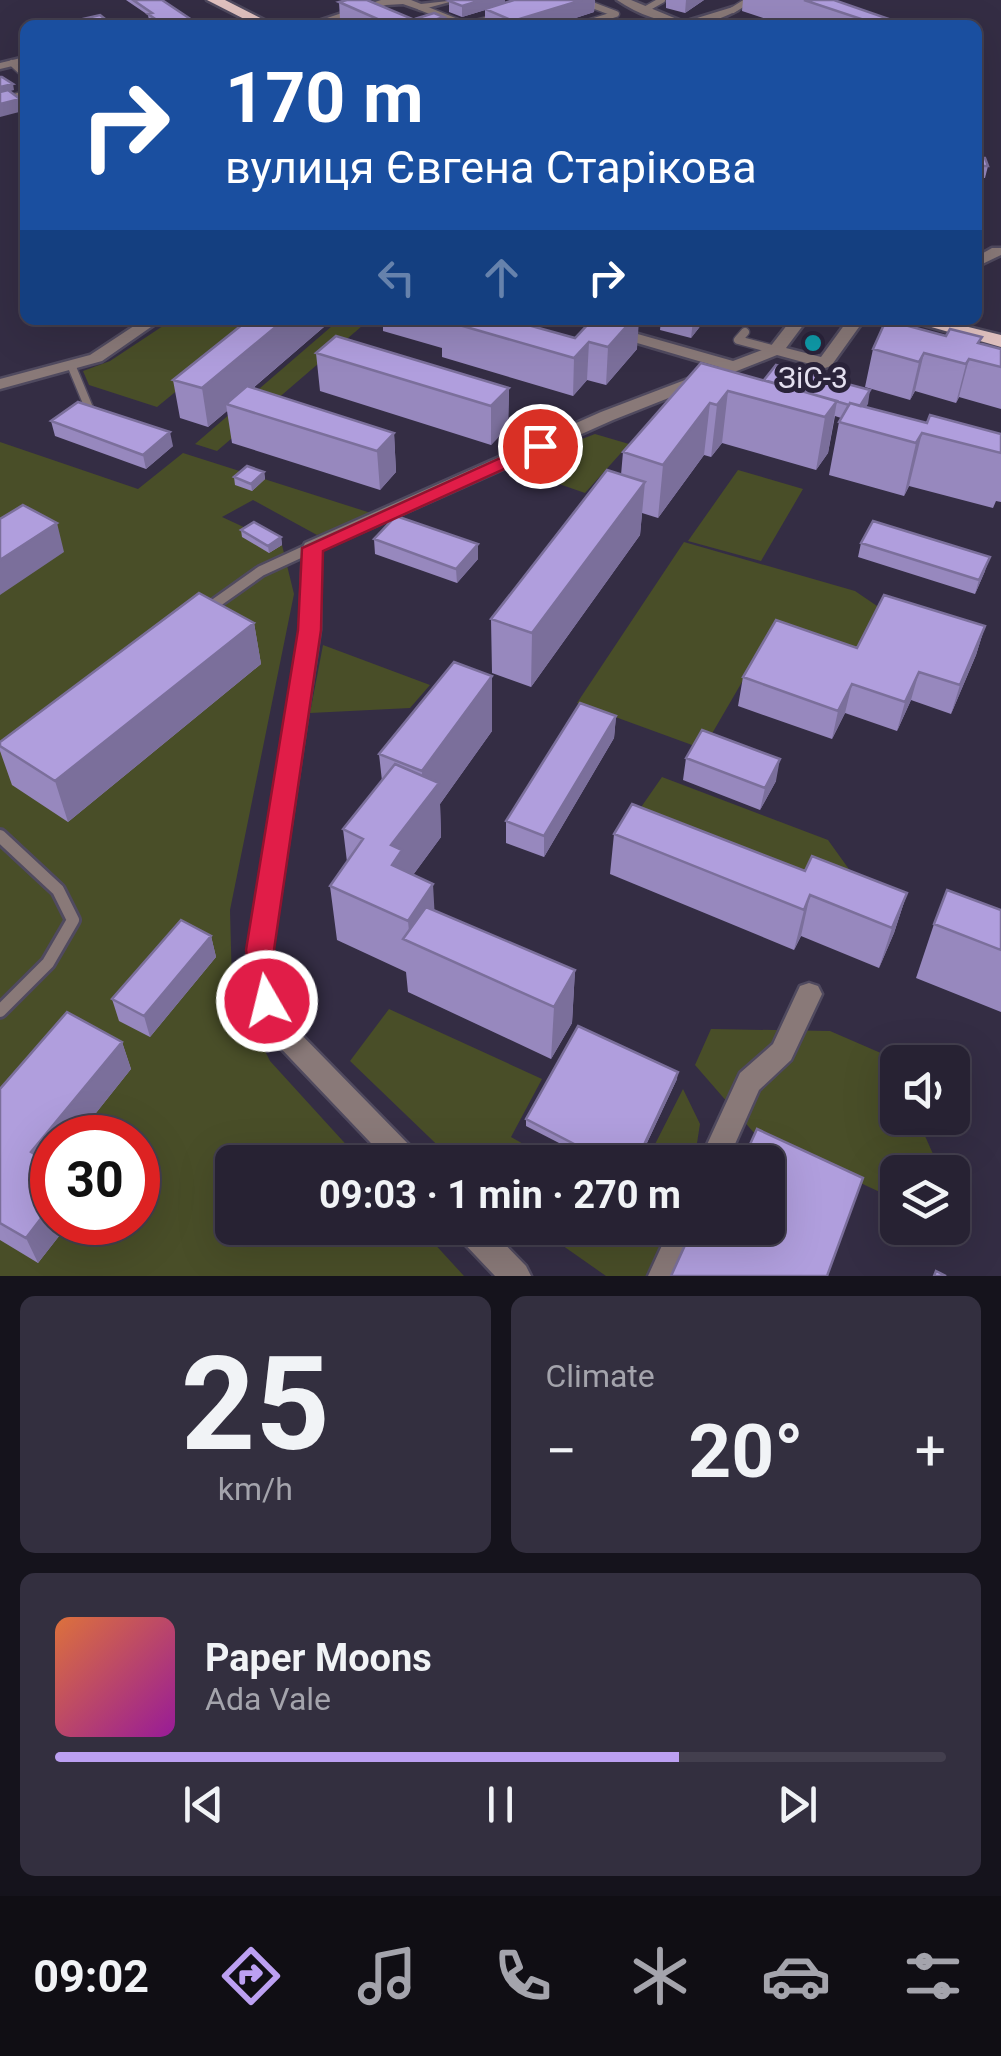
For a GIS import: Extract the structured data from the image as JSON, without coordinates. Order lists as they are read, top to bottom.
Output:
{
  "places": ["ЗіС-3"],
  "page": {
    "turn": ["170 m", "вулиця Євгена Старікова"],
    "limit": "30",
    "trip": "09:03 · 1 min · 270 m",
    "tile": [
      ["25", "km/h"],
      "Climate"
    ],
    "heat": ["−", "20°", "+"],
    "song": ["Paper Moons", "Ada Vale"],
    "tabs": "09:02"
  }
}
